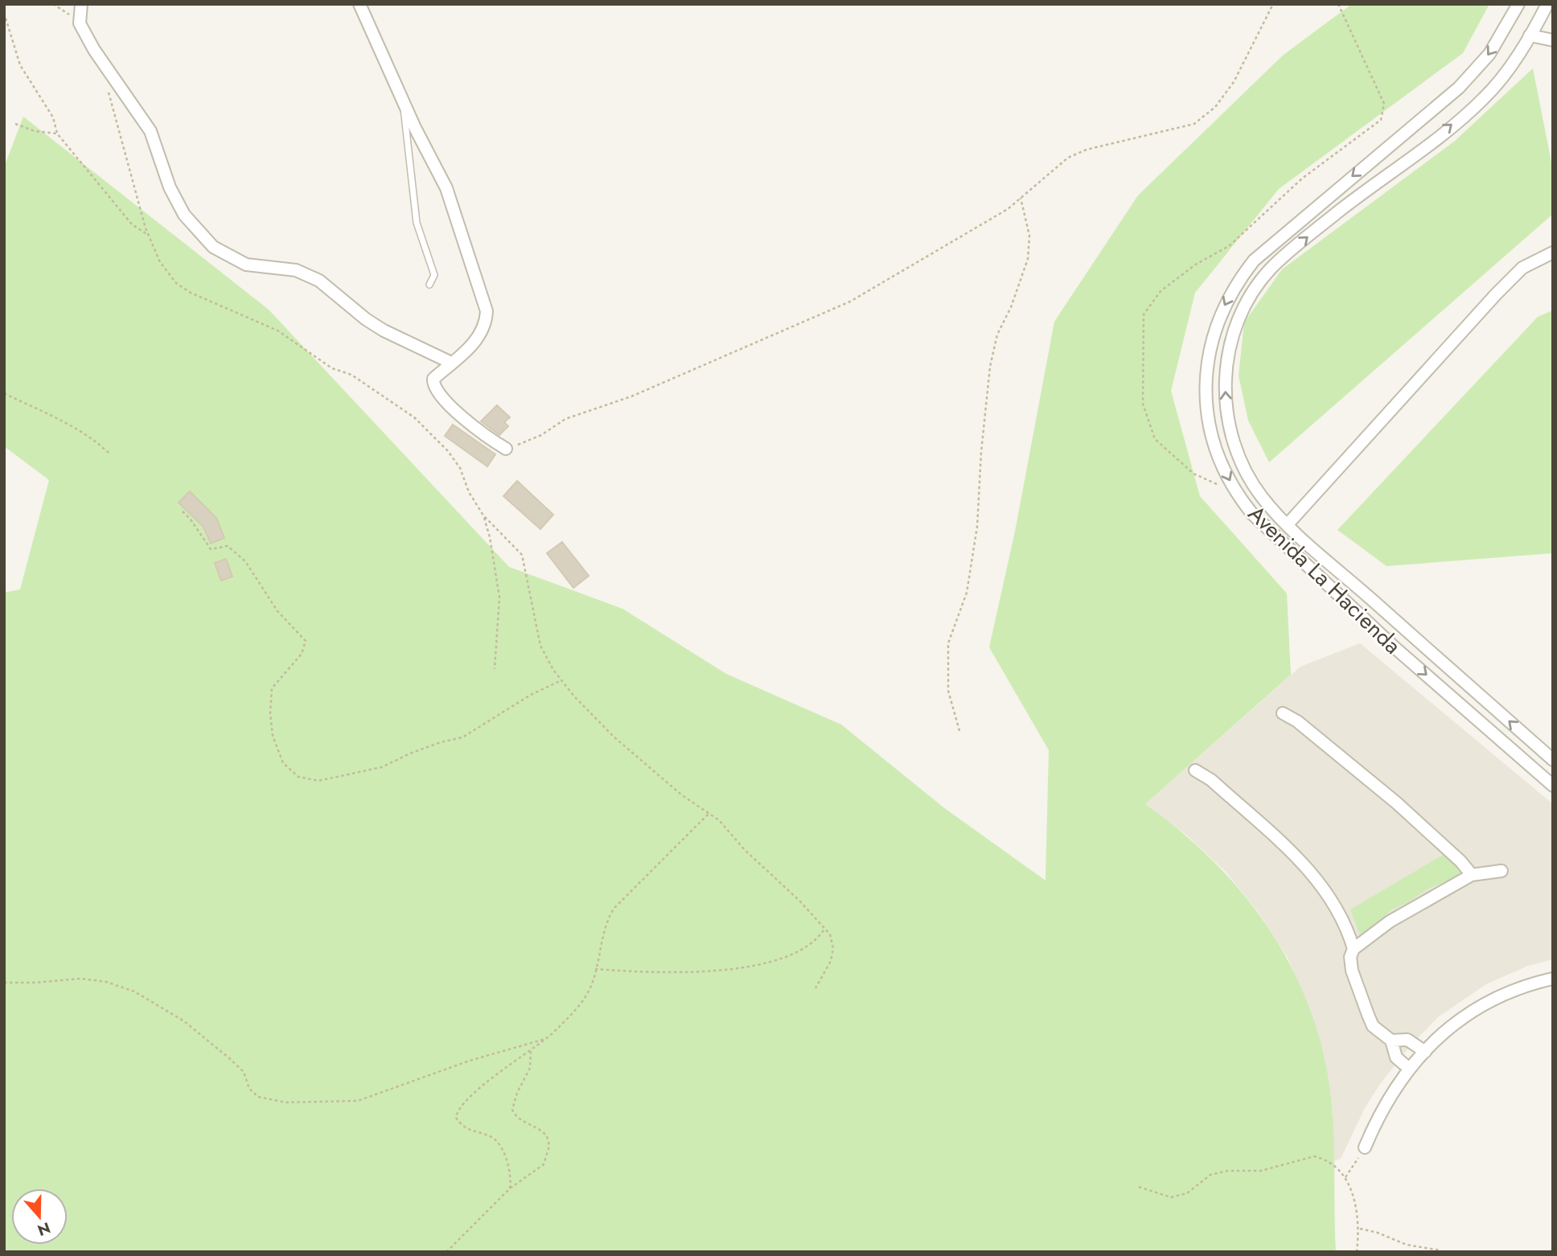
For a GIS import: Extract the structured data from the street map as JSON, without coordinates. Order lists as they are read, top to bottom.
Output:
{
  "streets": {
    "street": ["Avenida La Hacienda"]
  },
  "north": "bottom"
}
